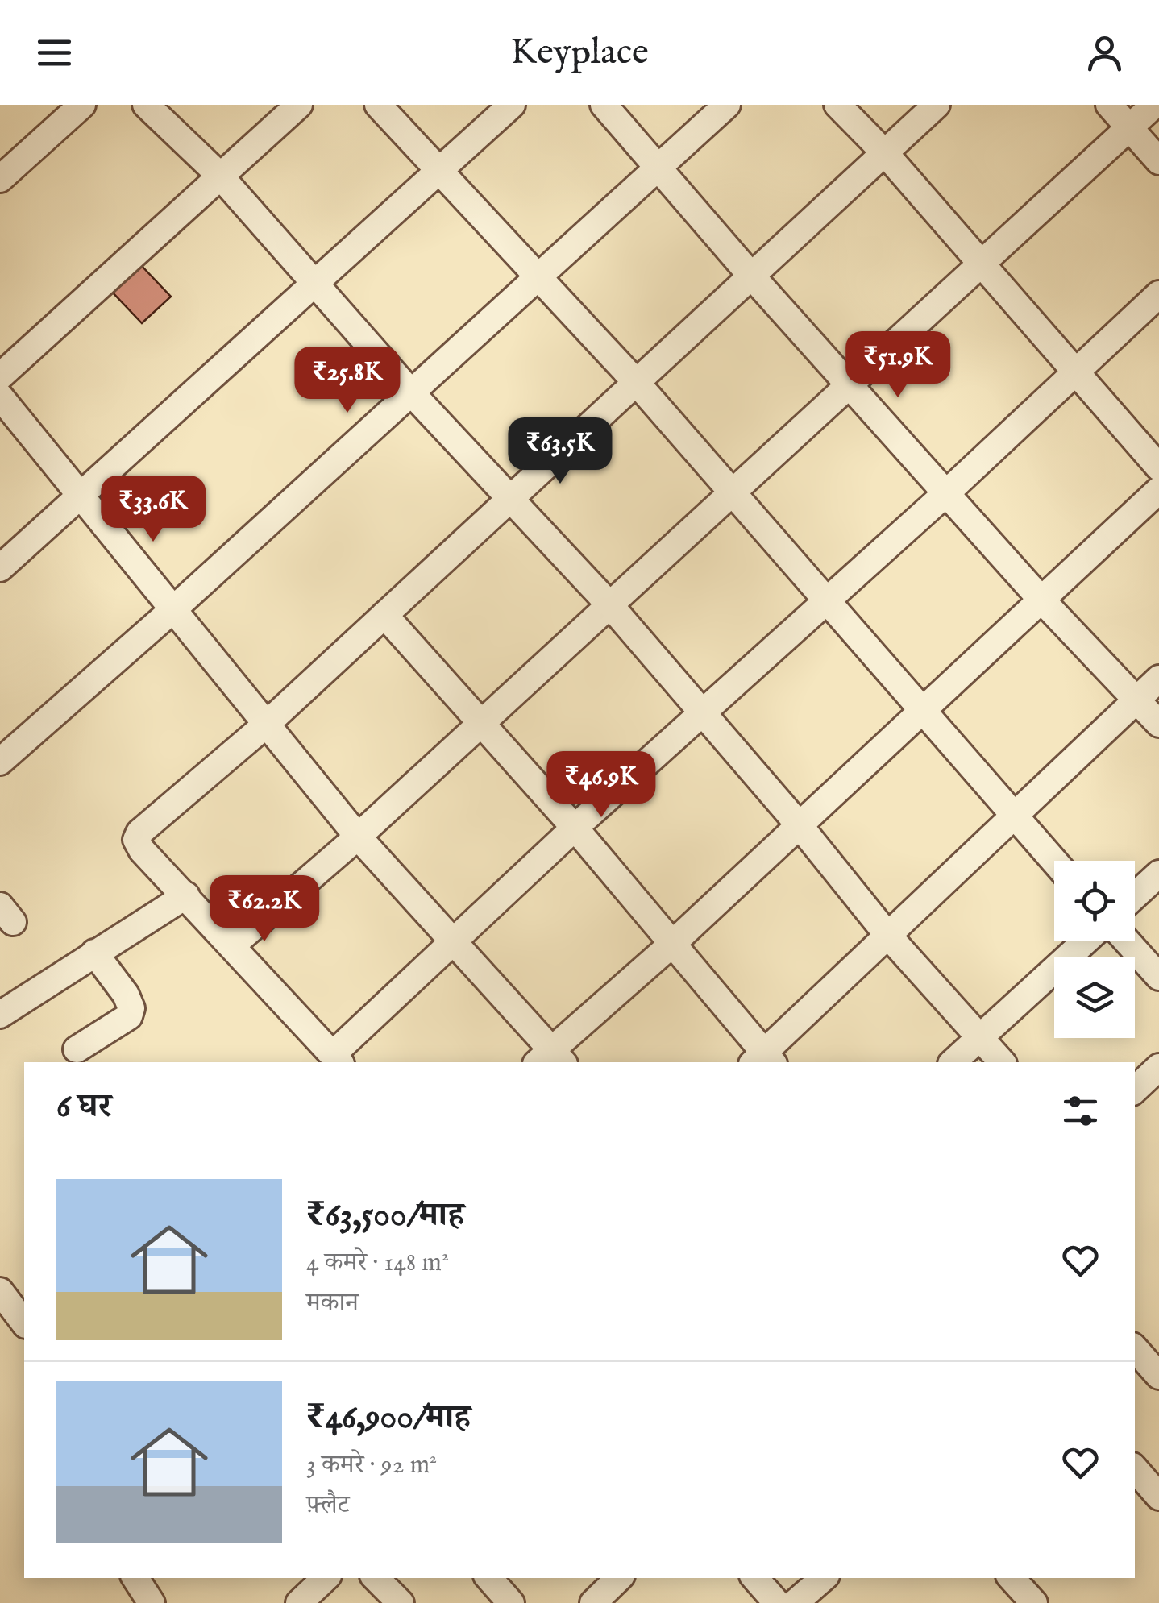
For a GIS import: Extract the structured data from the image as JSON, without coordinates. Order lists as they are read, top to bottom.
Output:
{
  "page": {
    "header": "Keyplace",
    "price": [
      "₹51.9K",
      "₹25.8K",
      "₹63.5K",
      "₹33.6K",
      "₹46.9K",
      "₹62.2K"
    ],
    "heading": "6 घर",
    "list": [
      {
        "name": "₹63,500/माह",
        "note": "4 कमरे · 148 m² · मकान"
      },
      {
        "name": "₹46,900/माह",
        "note": "3 कमरे · 92 m² · फ़्लैट"
      }
    ]
  }
}
